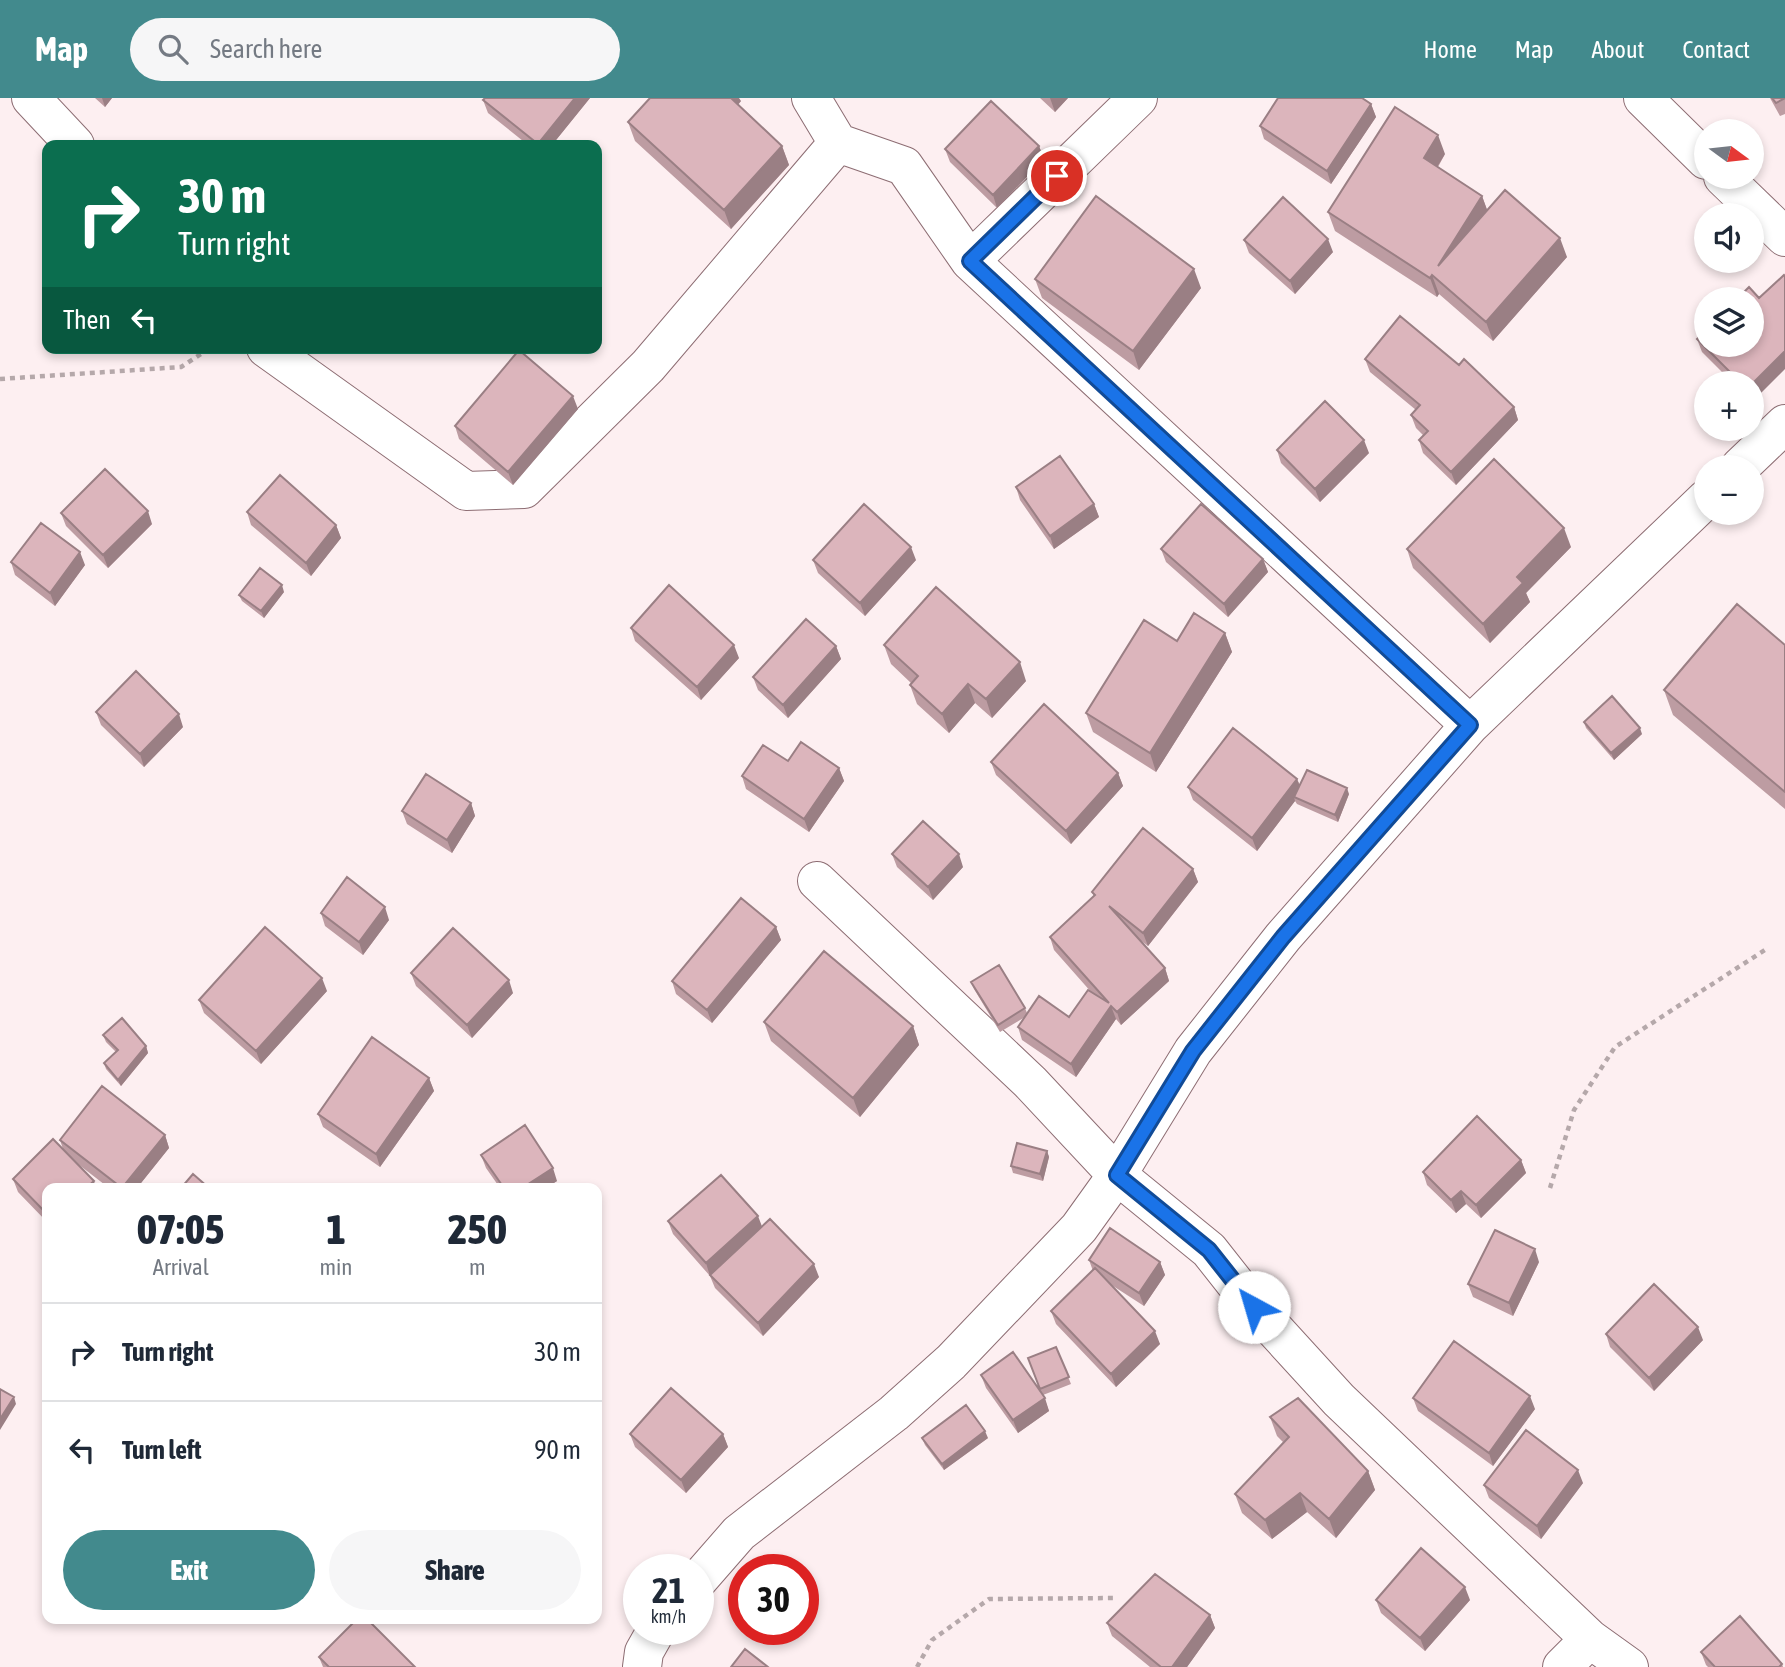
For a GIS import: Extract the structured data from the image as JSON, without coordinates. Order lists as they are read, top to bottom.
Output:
{
  "north": "right",
  "page": {
    "header": "Map",
    "search": "Search here",
    "nav": [
      "Home",
      "Map",
      "About",
      "Contact"
    ],
    "map_buttons": ["+", "−"],
    "turn": ["30 m", "Turn right"],
    "then": "Then",
    "eta": [
      "07:05",
      "Arrival",
      "1",
      "min",
      "250",
      "m"
    ],
    "list": [
      {
        "name": "Turn right",
        "value": "30 m"
      },
      {
        "name": "Turn left",
        "value": "90 m"
      }
    ],
    "buttons": ["Exit", "Share"],
    "speed": "21 km/h",
    "limit": "30"
  }
}
